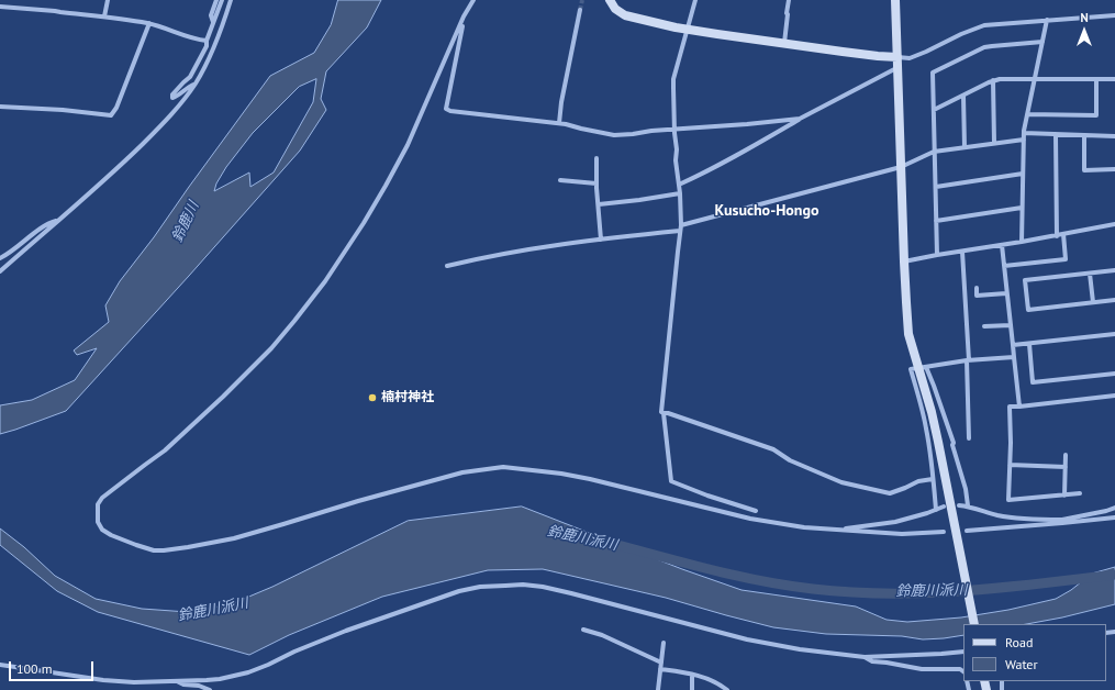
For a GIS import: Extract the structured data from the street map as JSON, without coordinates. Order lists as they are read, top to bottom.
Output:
{
  "districts": ["Kusucho-Hongo"],
  "water": ["鈴鹿川", "鈴鹿川派川"],
  "places": ["楠村神社"],
  "legend": ["Road", "Water"],
  "scale_bar": "100 m",
  "north": "top"
}
